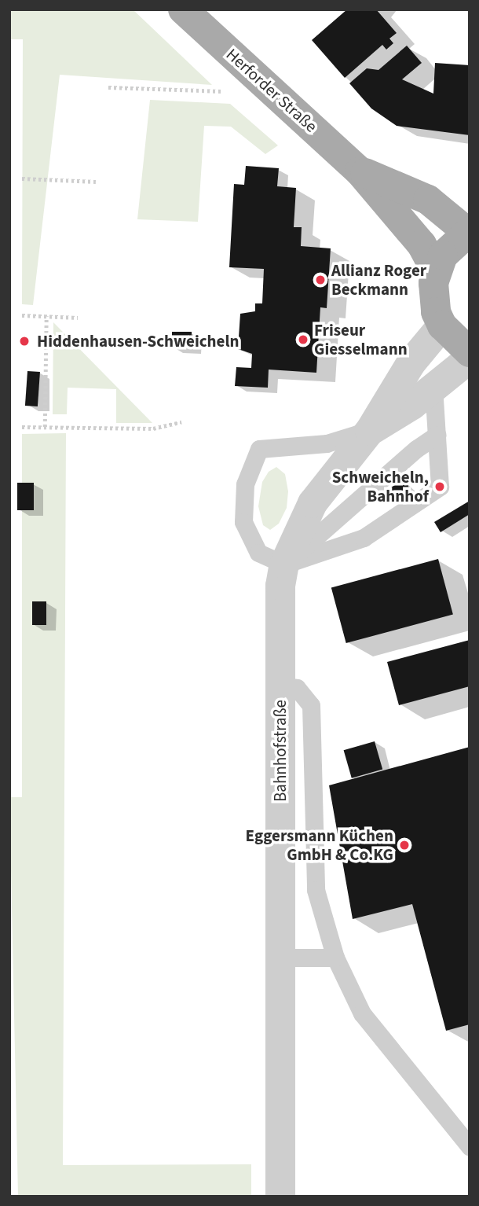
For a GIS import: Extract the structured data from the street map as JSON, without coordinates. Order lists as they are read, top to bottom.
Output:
{
  "streets": {
    "main road": ["Herforder Straße"],
    "street": ["Bahnhofstraße"]
  },
  "places": [
    "Allianz Roger Beckmann",
    "Friseur Giesselmann",
    "Hiddenhausen-Schweicheln",
    "Schweicheln, Bahnhof",
    "Eggersmann Küchen GmbH & Co.KG"
  ]
}
